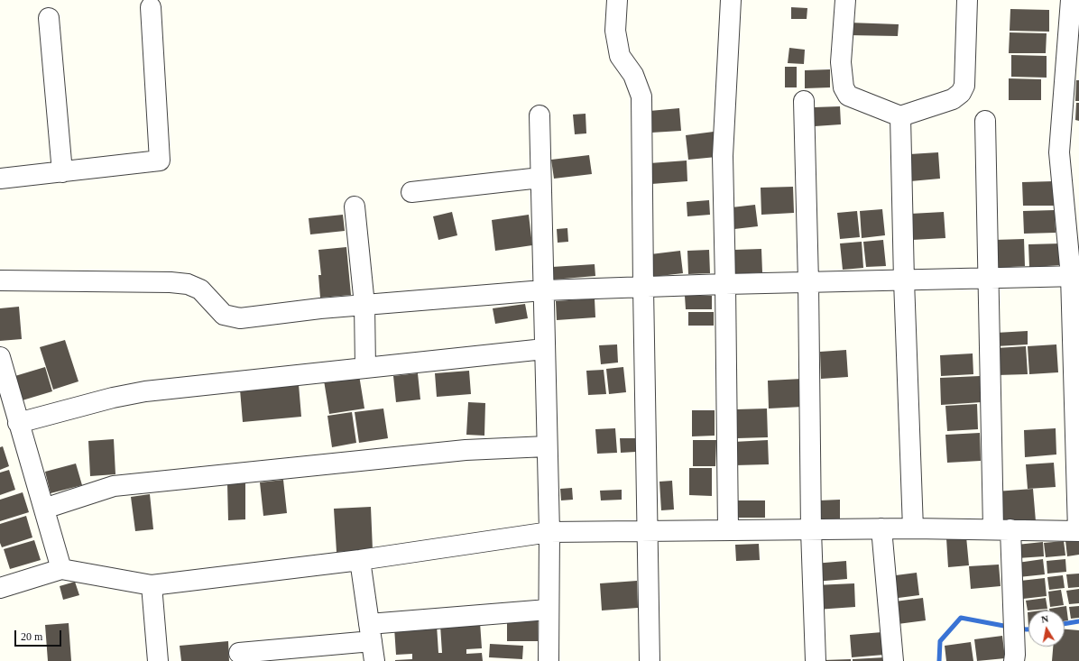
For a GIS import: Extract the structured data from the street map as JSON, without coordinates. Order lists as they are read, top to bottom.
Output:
{
  "scale_bar": "20 m",
  "north": "top"
}
